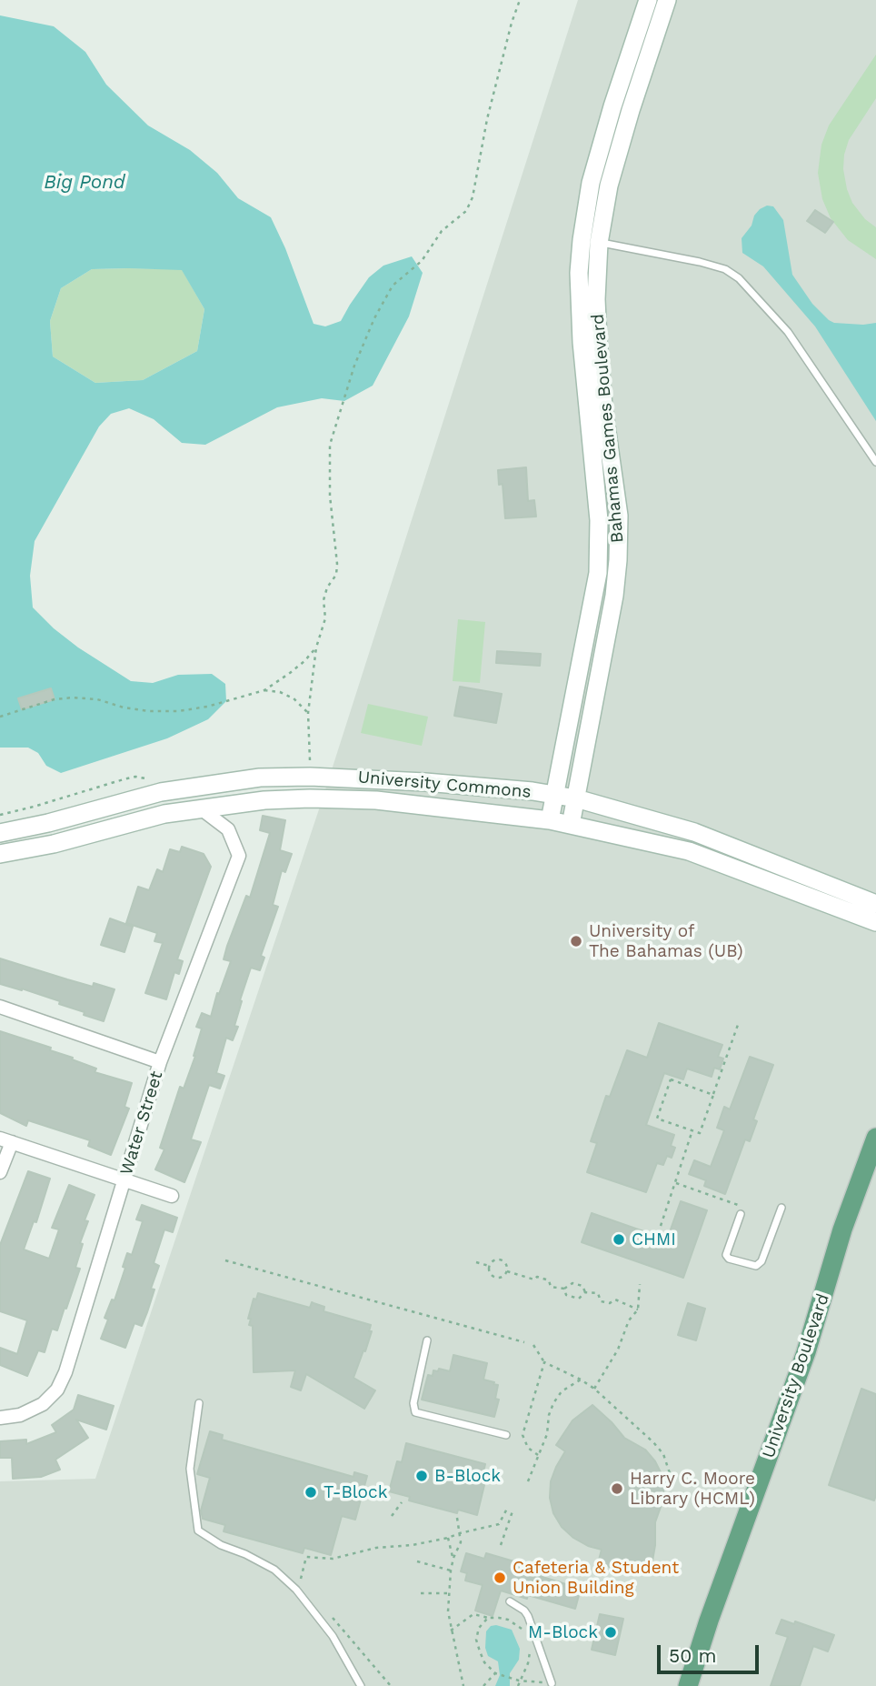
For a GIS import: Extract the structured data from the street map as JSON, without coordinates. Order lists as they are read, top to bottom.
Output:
{
  "streets": {
    "main road": ["Bahamas Games Boulevard", "University Commons", "University Boulevard"],
    "street": ["Water Street"]
  },
  "crossings": [
    ["Bahamas Games Boulevard", "University Commons"],
    ["University Commons", "Water Street"]
  ],
  "water": ["Big Pond"],
  "places": [
    "University of The Bahamas (UB)",
    "CHMI",
    "B-Block",
    "Harry C. Moore Library (HCML)",
    "T-Block",
    "Cafeteria & Student Union Building",
    "M-Block"
  ],
  "scale_bar": "50 m"
}
